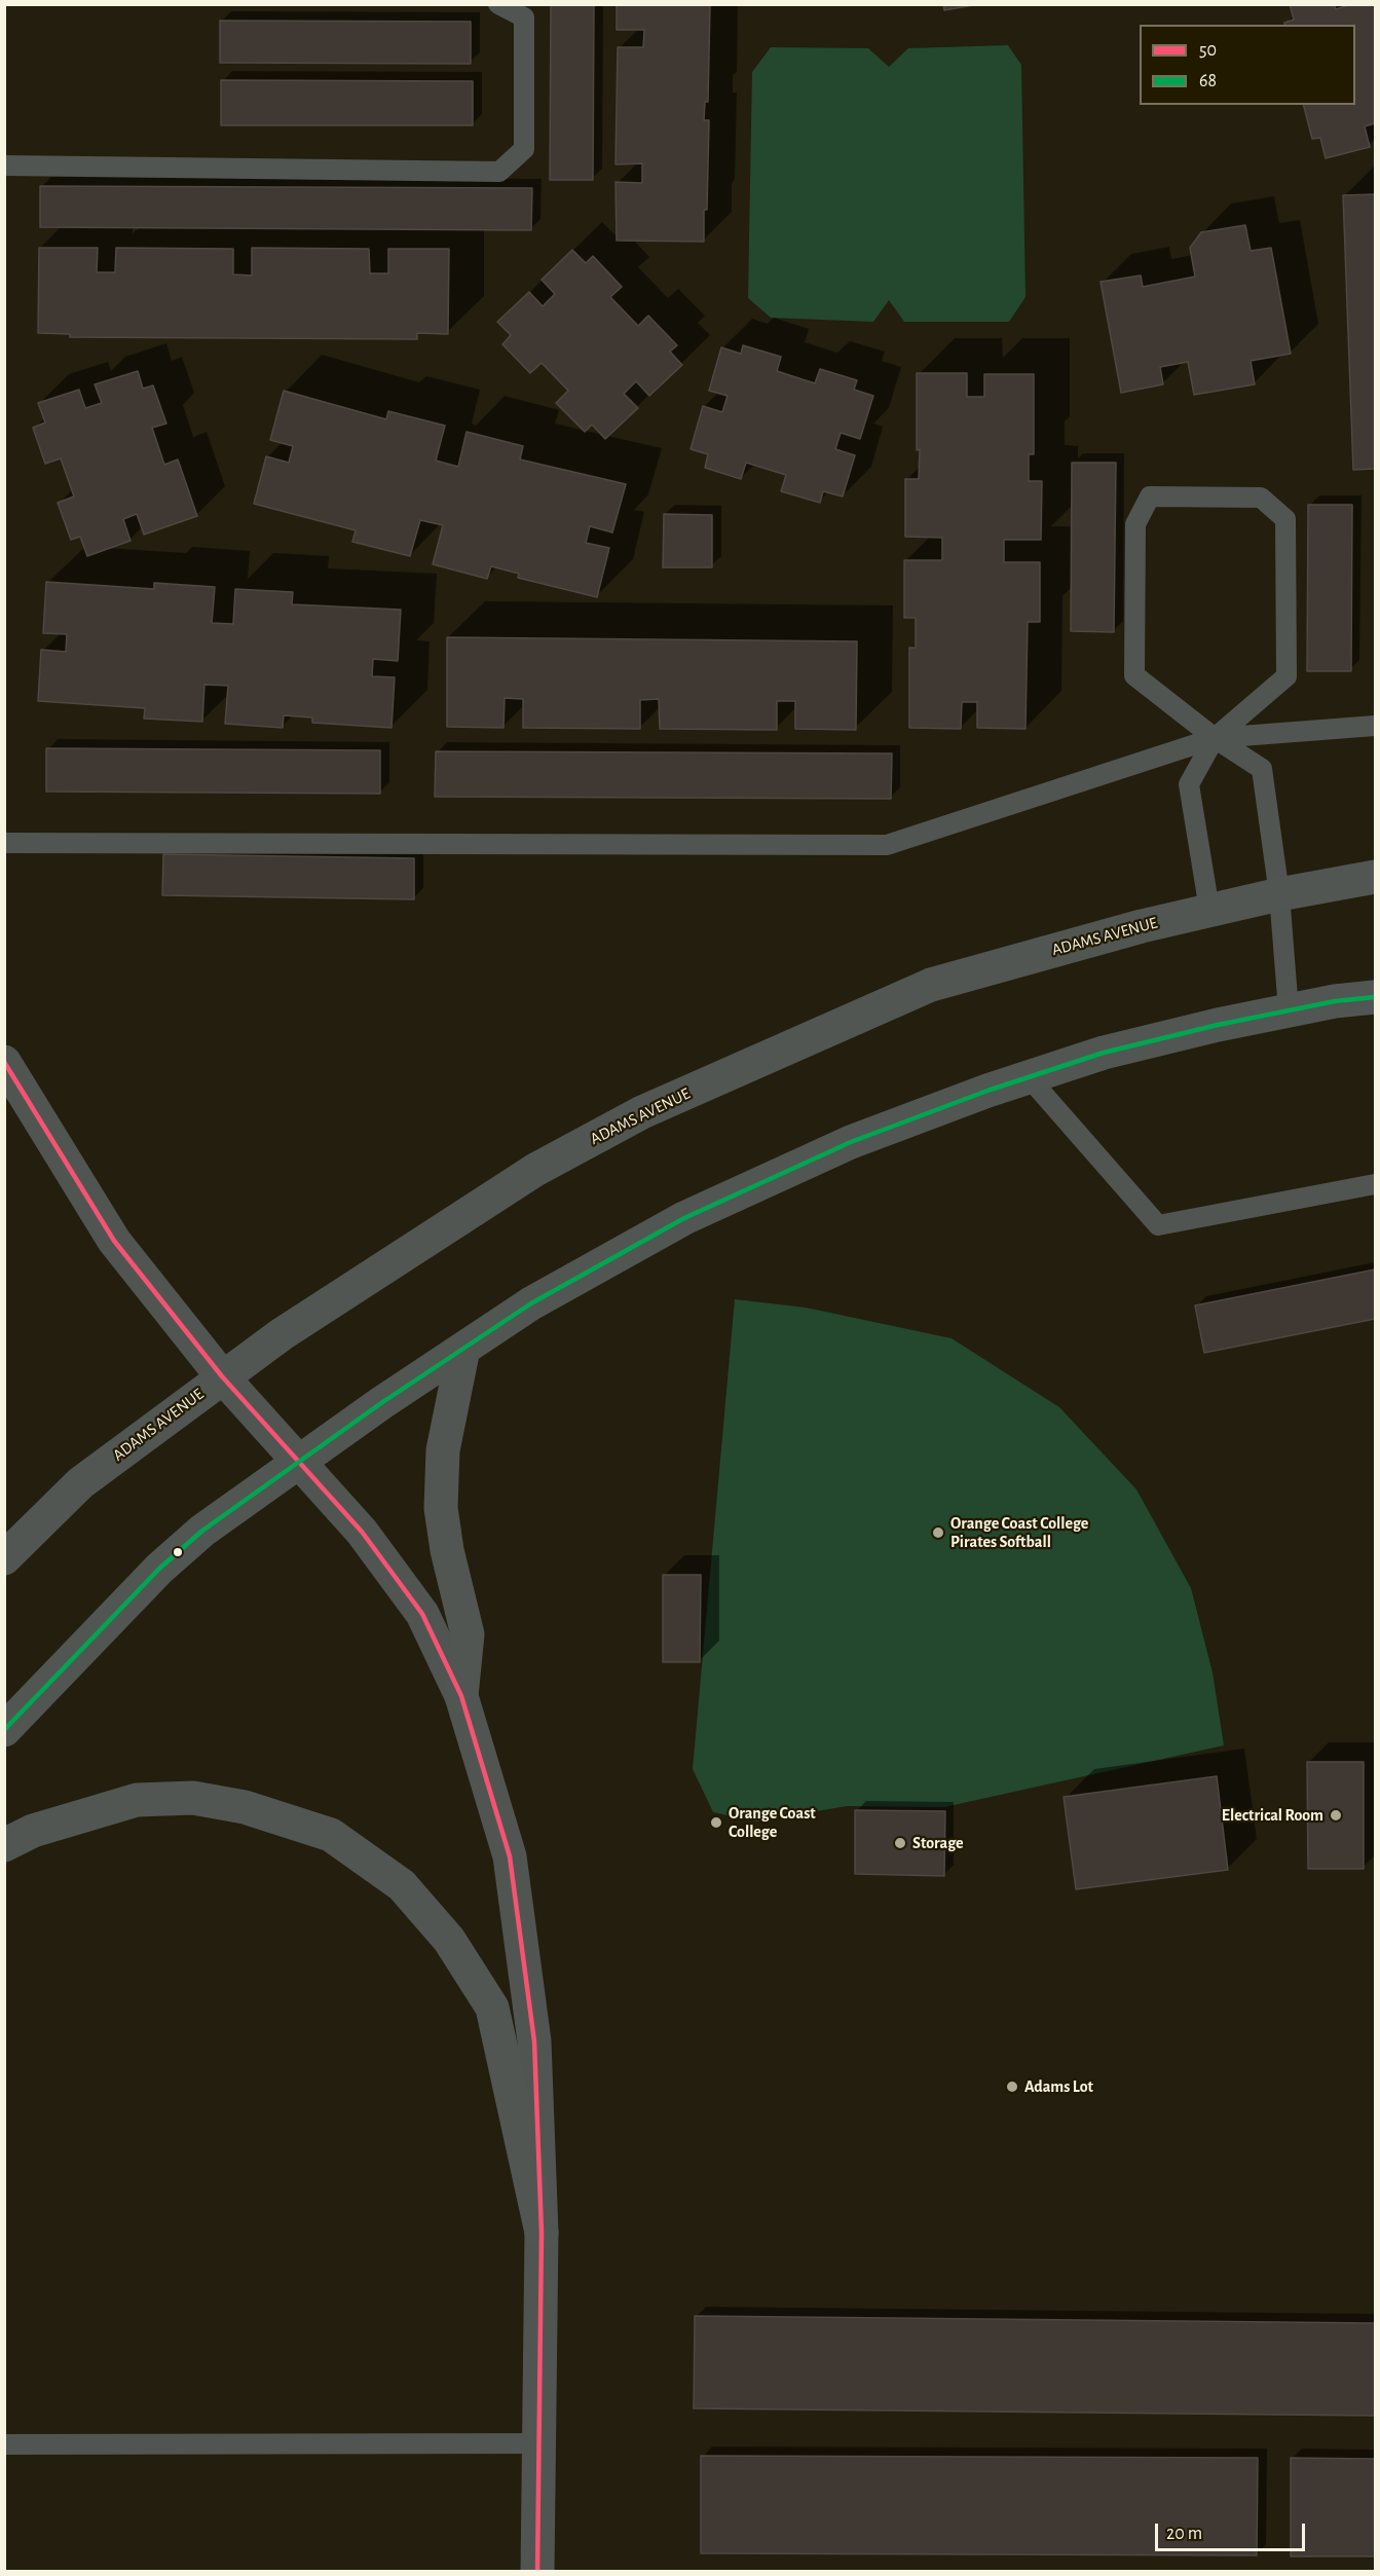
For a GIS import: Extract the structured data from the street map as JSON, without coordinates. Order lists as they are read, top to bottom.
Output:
{
  "streets": {
    "main road": ["ADAMS AVENUE"]
  },
  "places": [
    "Orange Coast College Pirates Softball",
    "Electrical Room",
    "Orange Coast College",
    "Storage",
    "Adams Lot"
  ],
  "lines": ["transit line 68", "transit line 50"],
  "legend": ["50", "68"],
  "scale_bar": "20 m"
}
